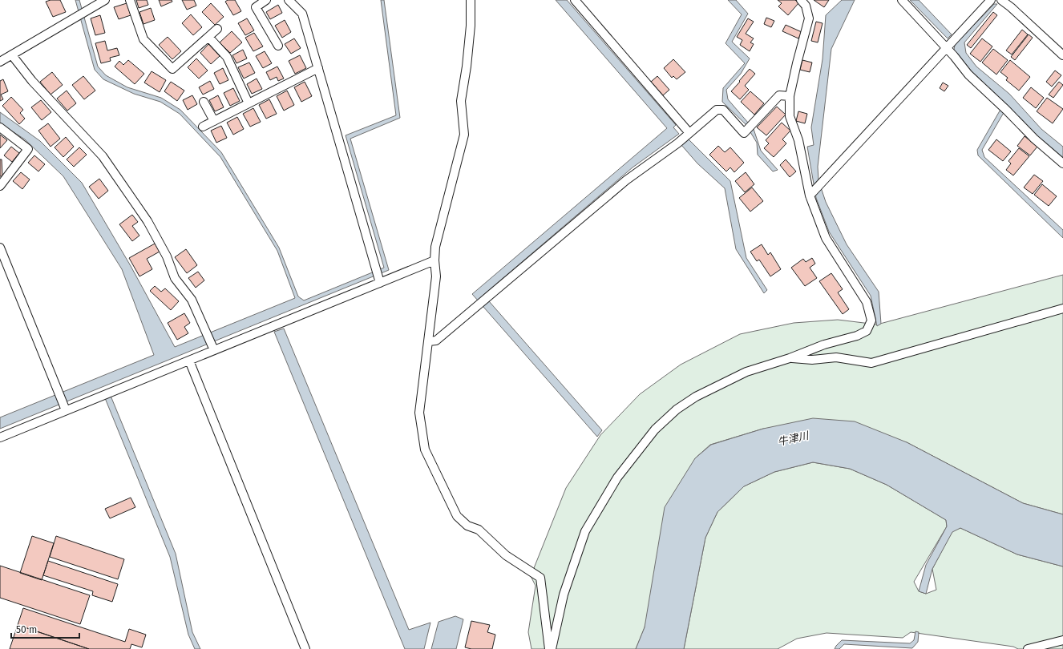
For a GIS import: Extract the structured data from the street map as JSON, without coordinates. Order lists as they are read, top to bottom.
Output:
{
  "water": ["牛津川"],
  "scale_bar": "50 m"
}
